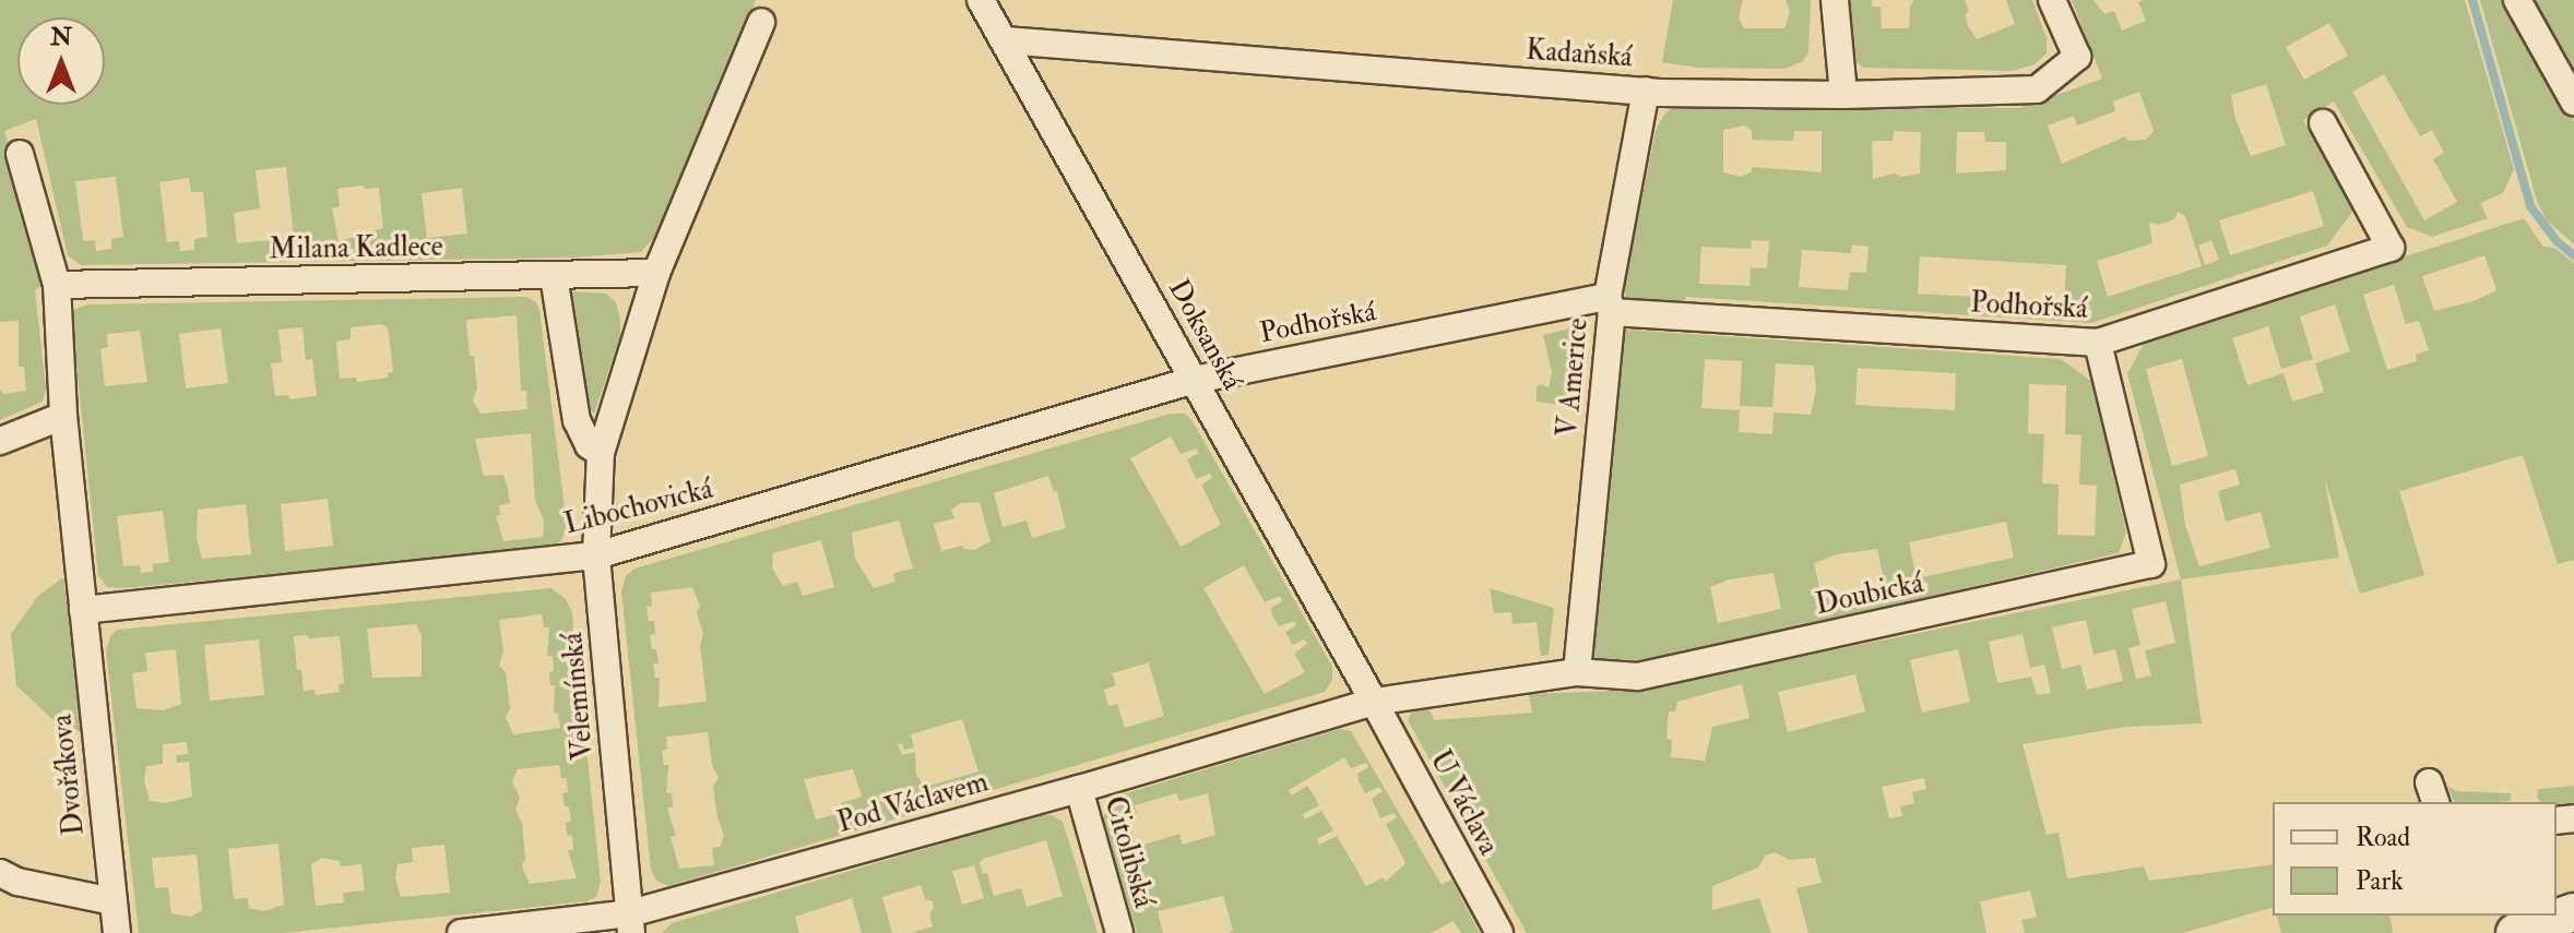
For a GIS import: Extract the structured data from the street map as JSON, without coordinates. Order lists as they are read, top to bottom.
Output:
{
  "streets": {
    "street": [
      "Kadaňská",
      "Milana Kadlece",
      "Podhořská",
      "Doksanská",
      "V Americe",
      "Libochovická",
      "Doubická",
      "Velemínská",
      "Dvořákova",
      "Pod Václavem",
      "U Václava",
      "Citolibská"
    ]
  },
  "crossings": [
    ["Kadaňská", "Doksanská"],
    ["Kadaňská", "V Americe"],
    ["Milana Kadlece", "Velemínská"],
    ["Milana Kadlece", "Dvořákova"],
    ["Podhořská", "Doksanská"],
    ["Podhořská", "V Americe"],
    ["Podhořská", "Libochovická"],
    ["Podhořská", "Doubická"],
    ["Doksanská", "Libochovická"],
    ["Doksanská", "Doubická"],
    ["Doksanská", "Pod Václavem"],
    ["Doksanská", "U Václava"],
    ["V Americe", "Doubická"],
    ["Libochovická", "Velemínská"],
    ["Libochovická", "Dvořákova"],
    ["Doubická", "Pod Václavem"],
    ["Doubická", "U Václava"],
    ["Velemínská", "Pod Václavem"],
    ["Pod Václavem", "U Václava"],
    ["Pod Václavem", "Citolibská"]
  ],
  "legend": ["Road", "Park"],
  "north": "top"
}
